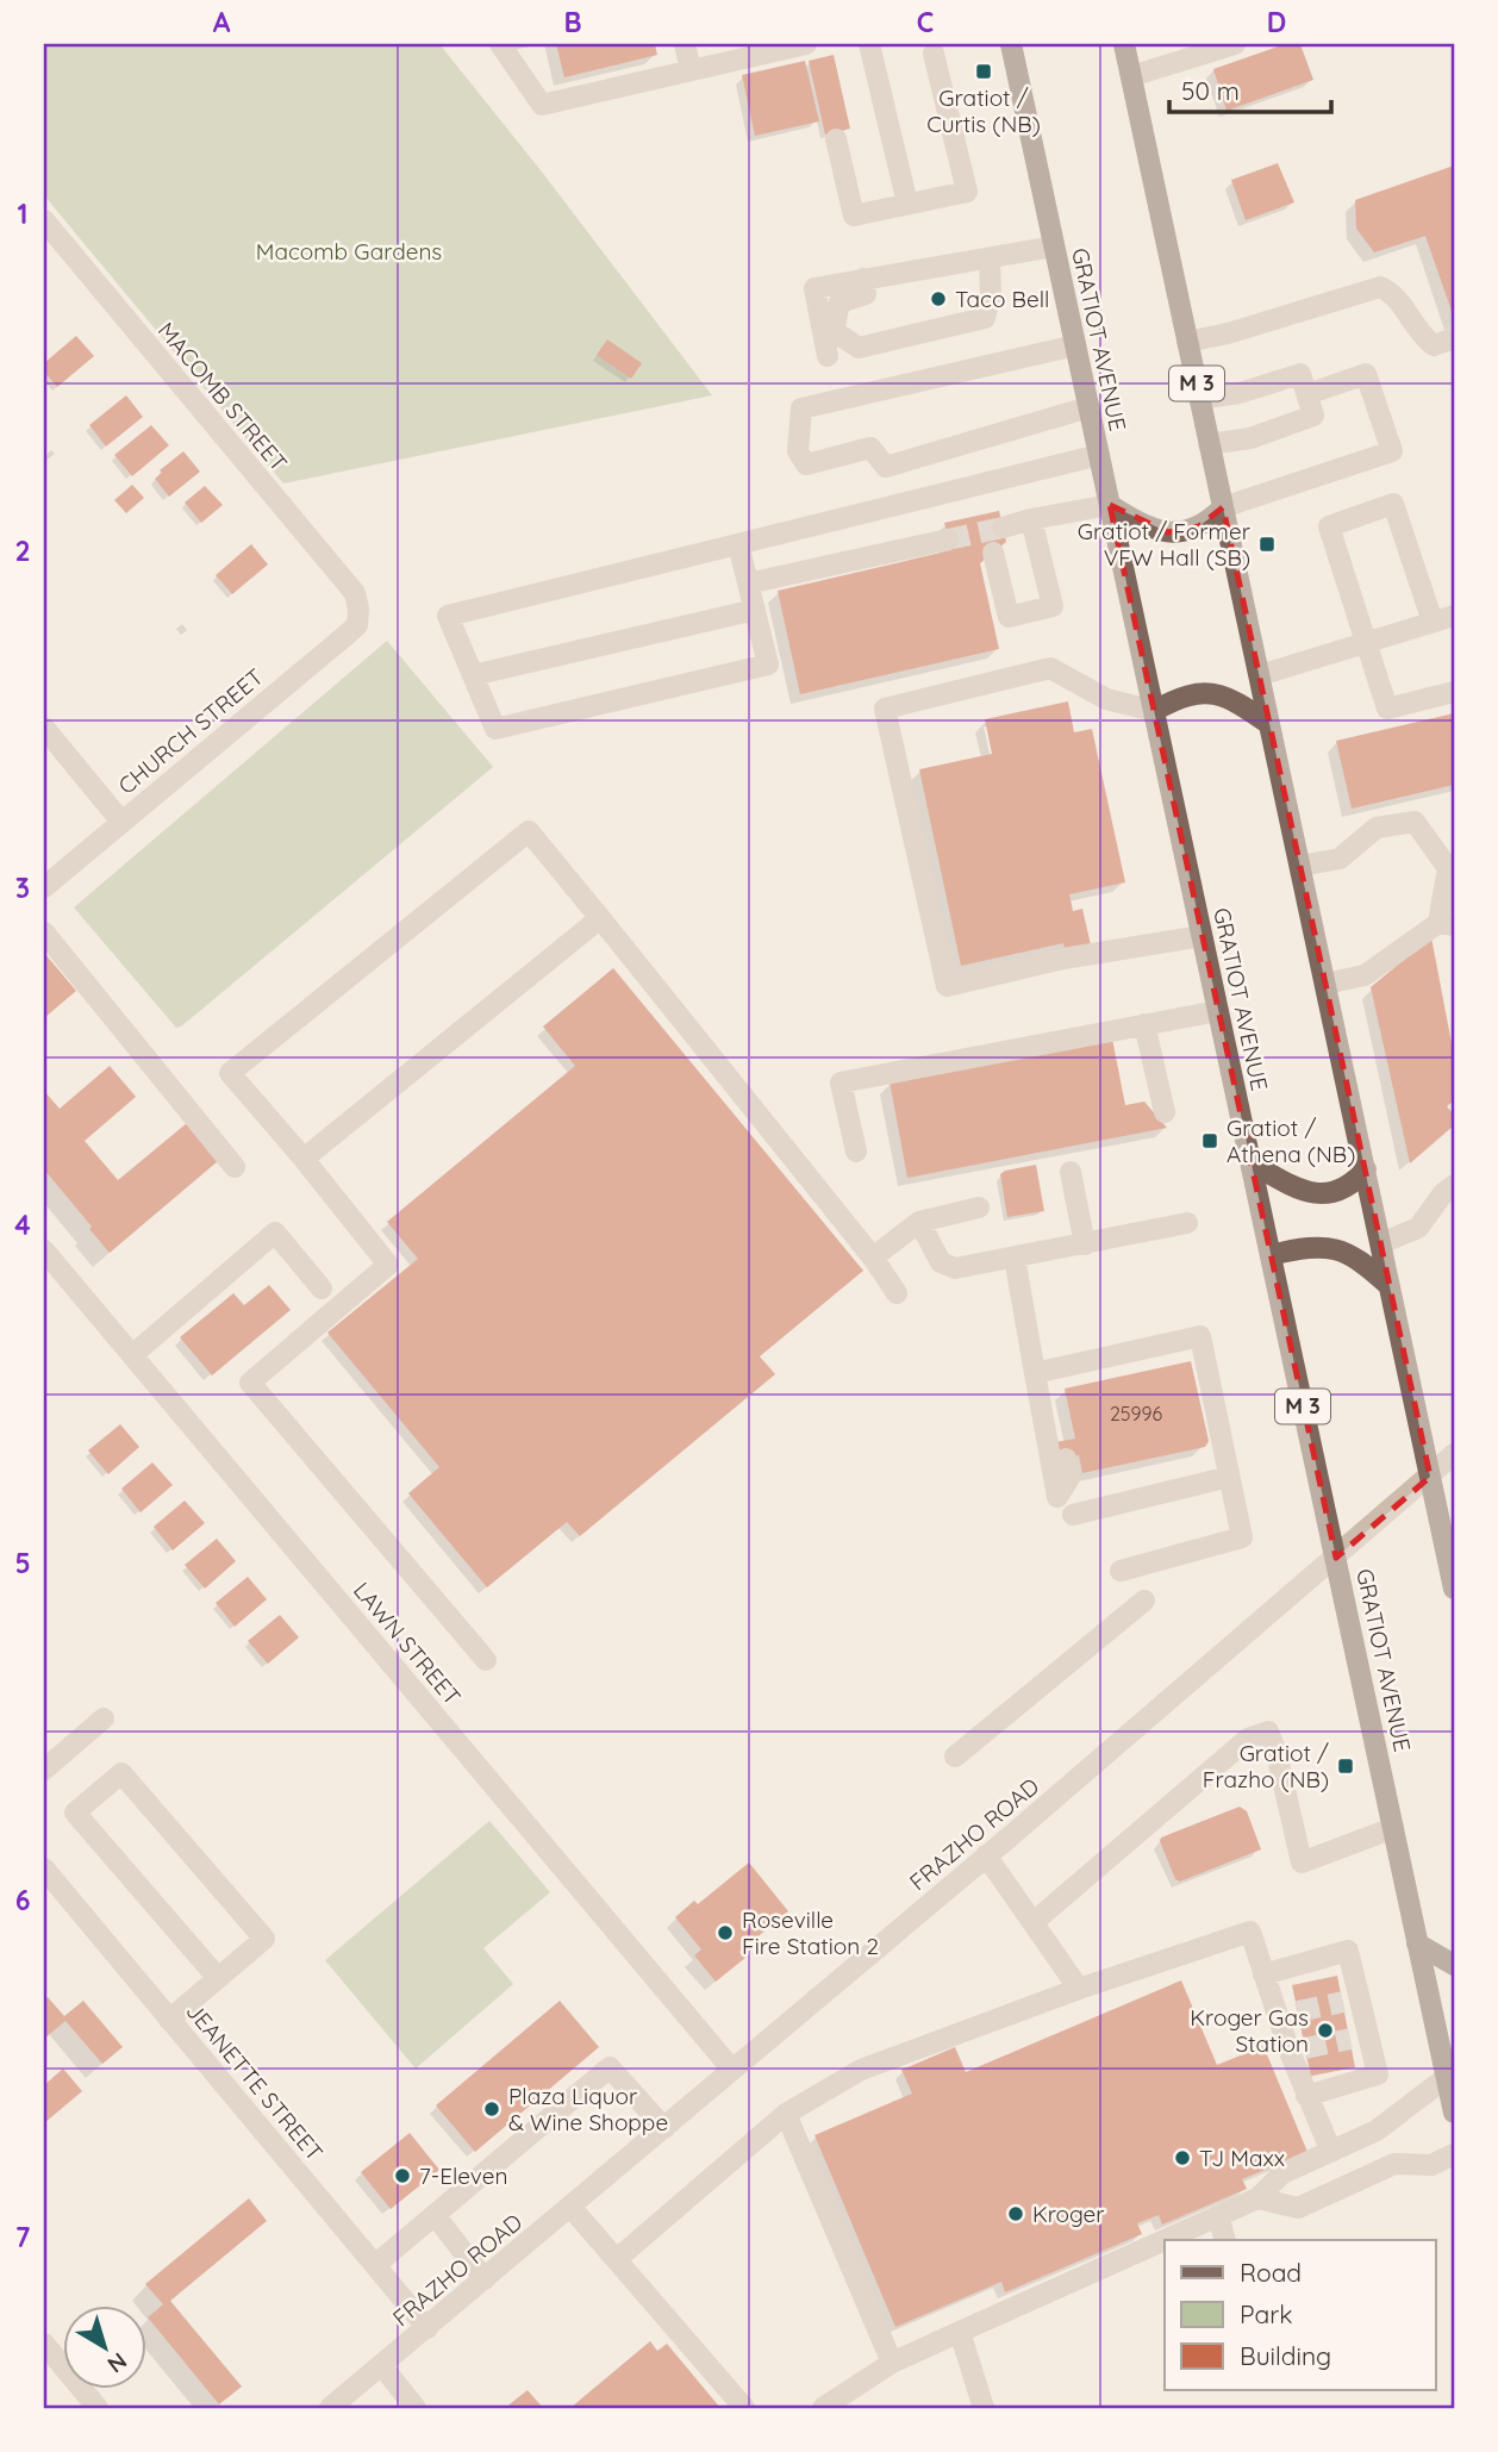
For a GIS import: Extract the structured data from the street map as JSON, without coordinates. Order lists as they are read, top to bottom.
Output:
{
  "streets": {
    "main road": ["GRATIOT AVENUE", "M 3"],
    "street": [
      "MACOMB STREET",
      "CHURCH STREET",
      "LAWN STREET",
      "FRAZHO ROAD",
      "JEANETTE STREET"
    ]
  },
  "crossings": [
    ["GRATIOT AVENUE", "FRAZHO ROAD"],
    ["M 3", "FRAZHO ROAD"],
    ["MACOMB STREET", "CHURCH STREET"],
    ["LAWN STREET", "FRAZHO ROAD"],
    ["FRAZHO ROAD", "JEANETTE STREET"]
  ],
  "parks": ["Macomb Gardens"],
  "places": {
    "transit": [
      "Gratiot / Curtis (NB)",
      "Gratiot / Former VFW Hall (SB)",
      "Gratiot / Athena (NB)",
      "Gratiot / Frazho (NB)"
    ],
    "other": [
      "Taco Bell",
      "Roseville Fire Station 2",
      "Kroger Gas Station",
      "Plaza Liquor & Wine Shoppe",
      "TJ Maxx",
      "7-Eleven",
      "Kroger"
    ]
  },
  "house_numbers": ["25996"],
  "legend": ["Road", "Park", "Building"],
  "scale_bar": "50 m",
  "north": "bottom right",
  "grid": {
    "columns": [
      "A",
      "B",
      "C",
      "D"
    ],
    "rows": [
      "1",
      "2",
      "3",
      "4",
      "5",
      "6",
      "7"
    ]
  }
}
